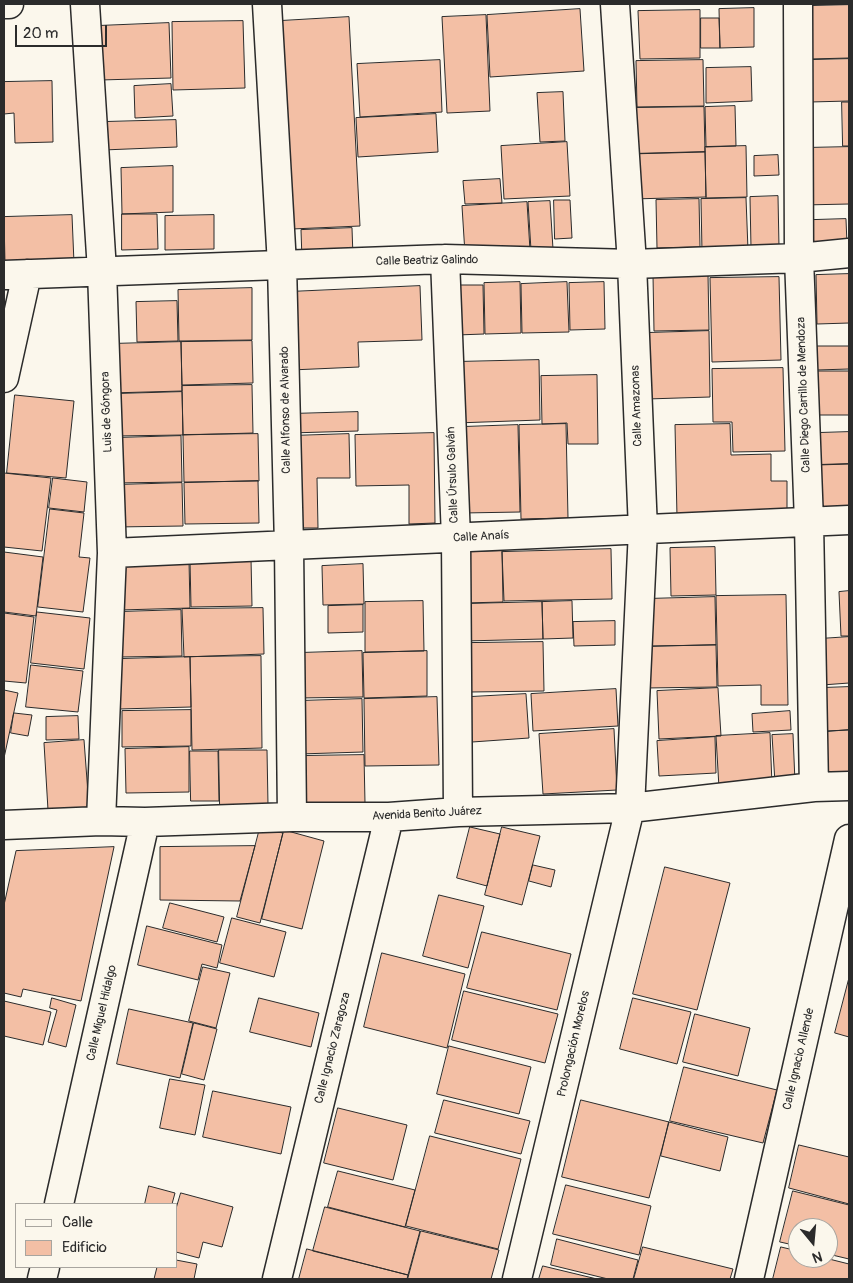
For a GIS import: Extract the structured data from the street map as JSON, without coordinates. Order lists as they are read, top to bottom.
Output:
{
  "streets": {
    "street": [
      "Calle Beatriz Galindo",
      "Calle Diego Carrillo de Mendoza",
      "Calle Amazonas",
      "Calle Alfonso de Alvarado",
      "Luis de Góngora",
      "Calle Úrsulo Galván",
      "Calle Anaís",
      "Avenida Benito Juárez",
      "Calle Miguel Hidalgo",
      "Prolongación Morelos",
      "Calle Ignacio Zaragoza",
      "Calle Ignacio Allende"
    ]
  },
  "crossings": [
    ["Calle Beatriz Galindo", "Calle Diego Carrillo de Mendoza"],
    ["Calle Beatriz Galindo", "Calle Amazonas"],
    ["Calle Beatriz Galindo", "Calle Alfonso de Alvarado"],
    ["Calle Beatriz Galindo", "Luis de Góngora"],
    ["Calle Beatriz Galindo", "Calle Úrsulo Galván"],
    ["Calle Diego Carrillo de Mendoza", "Calle Anaís"],
    ["Calle Diego Carrillo de Mendoza", "Avenida Benito Juárez"],
    ["Calle Amazonas", "Calle Anaís"],
    ["Calle Amazonas", "Avenida Benito Juárez"],
    ["Calle Amazonas", "Prolongación Morelos"],
    ["Calle Alfonso de Alvarado", "Calle Anaís"],
    ["Calle Alfonso de Alvarado", "Avenida Benito Juárez"],
    ["Luis de Góngora", "Calle Anaís"],
    ["Luis de Góngora", "Avenida Benito Juárez"],
    ["Calle Úrsulo Galván", "Calle Anaís"],
    ["Calle Úrsulo Galván", "Avenida Benito Juárez"],
    ["Avenida Benito Juárez", "Calle Miguel Hidalgo"],
    ["Avenida Benito Juárez", "Prolongación Morelos"],
    ["Avenida Benito Juárez", "Calle Ignacio Zaragoza"]
  ],
  "legend": ["Calle", "Edificio"],
  "scale_bar": "20 m",
  "north": "bottom"
}
